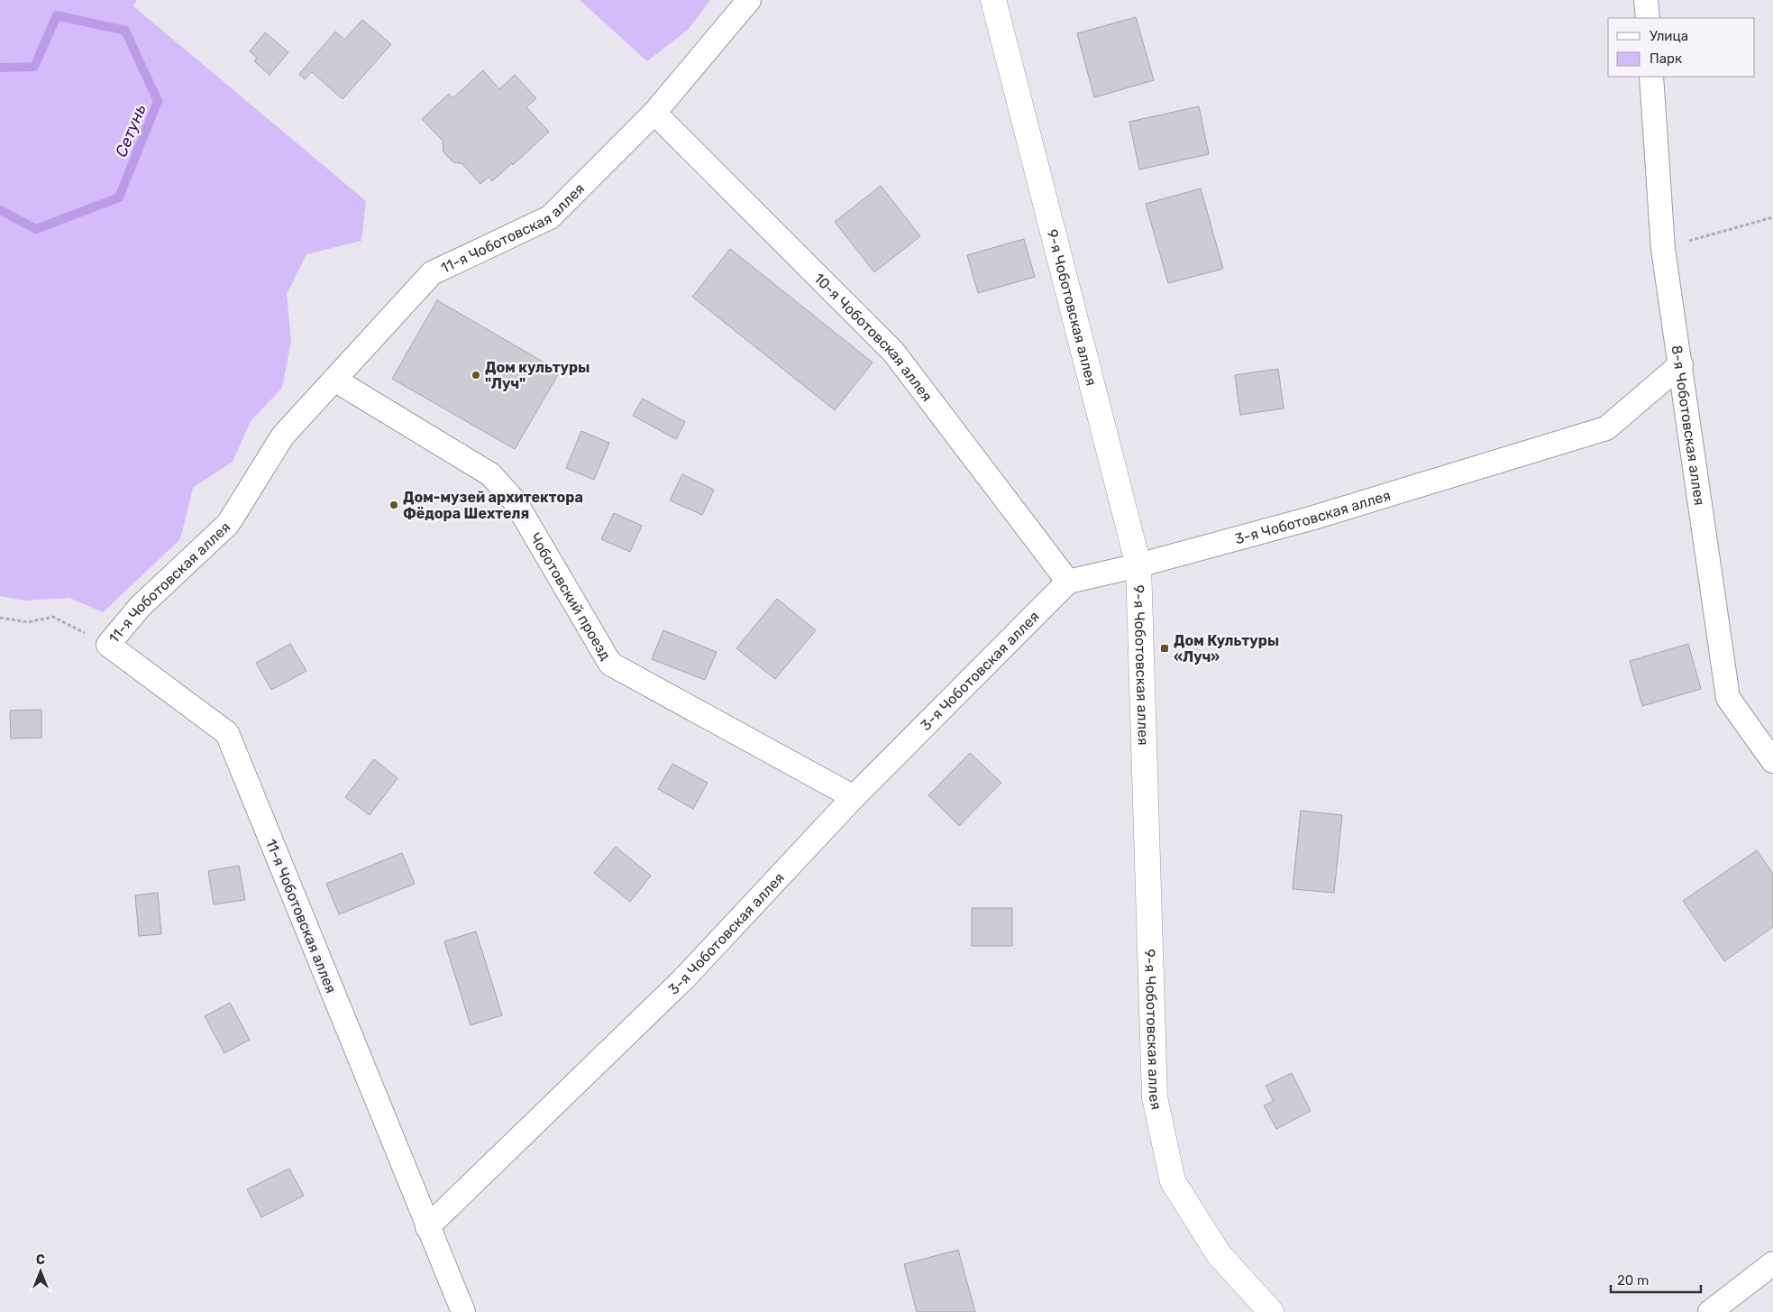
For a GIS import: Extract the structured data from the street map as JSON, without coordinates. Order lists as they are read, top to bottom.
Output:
{
  "streets": {
    "street": [
      "11-я Чоботовская аллея",
      "9-я Чоботовская аллея",
      "10-я Чоботовская аллея",
      "8-я Чоботовская аллея",
      "3-я Чоботовская аллея",
      "Чоботовский проезд"
    ]
  },
  "crossings": [
    ["11-я Чоботовская аллея", "10-я Чоботовская аллея"],
    ["11-я Чоботовская аллея", "3-я Чоботовская аллея"],
    ["11-я Чоботовская аллея", "Чоботовский проезд"],
    ["9-я Чоботовская аллея", "3-я Чоботовская аллея"],
    ["10-я Чоботовская аллея", "3-я Чоботовская аллея"],
    ["8-я Чоботовская аллея", "3-я Чоботовская аллея"],
    ["3-я Чоботовская аллея", "Чоботовский проезд"]
  ],
  "water": ["Сетунь"],
  "places": {
    "other": ["Дом культуры \"Луч\"", "Дом-музей архитектора Фёдора Шехтеля"],
    "transit": ["Дом Культуры «Луч»"]
  },
  "legend": ["Улица", "Парк"],
  "scale_bar": "20 m",
  "north": "top"
}
